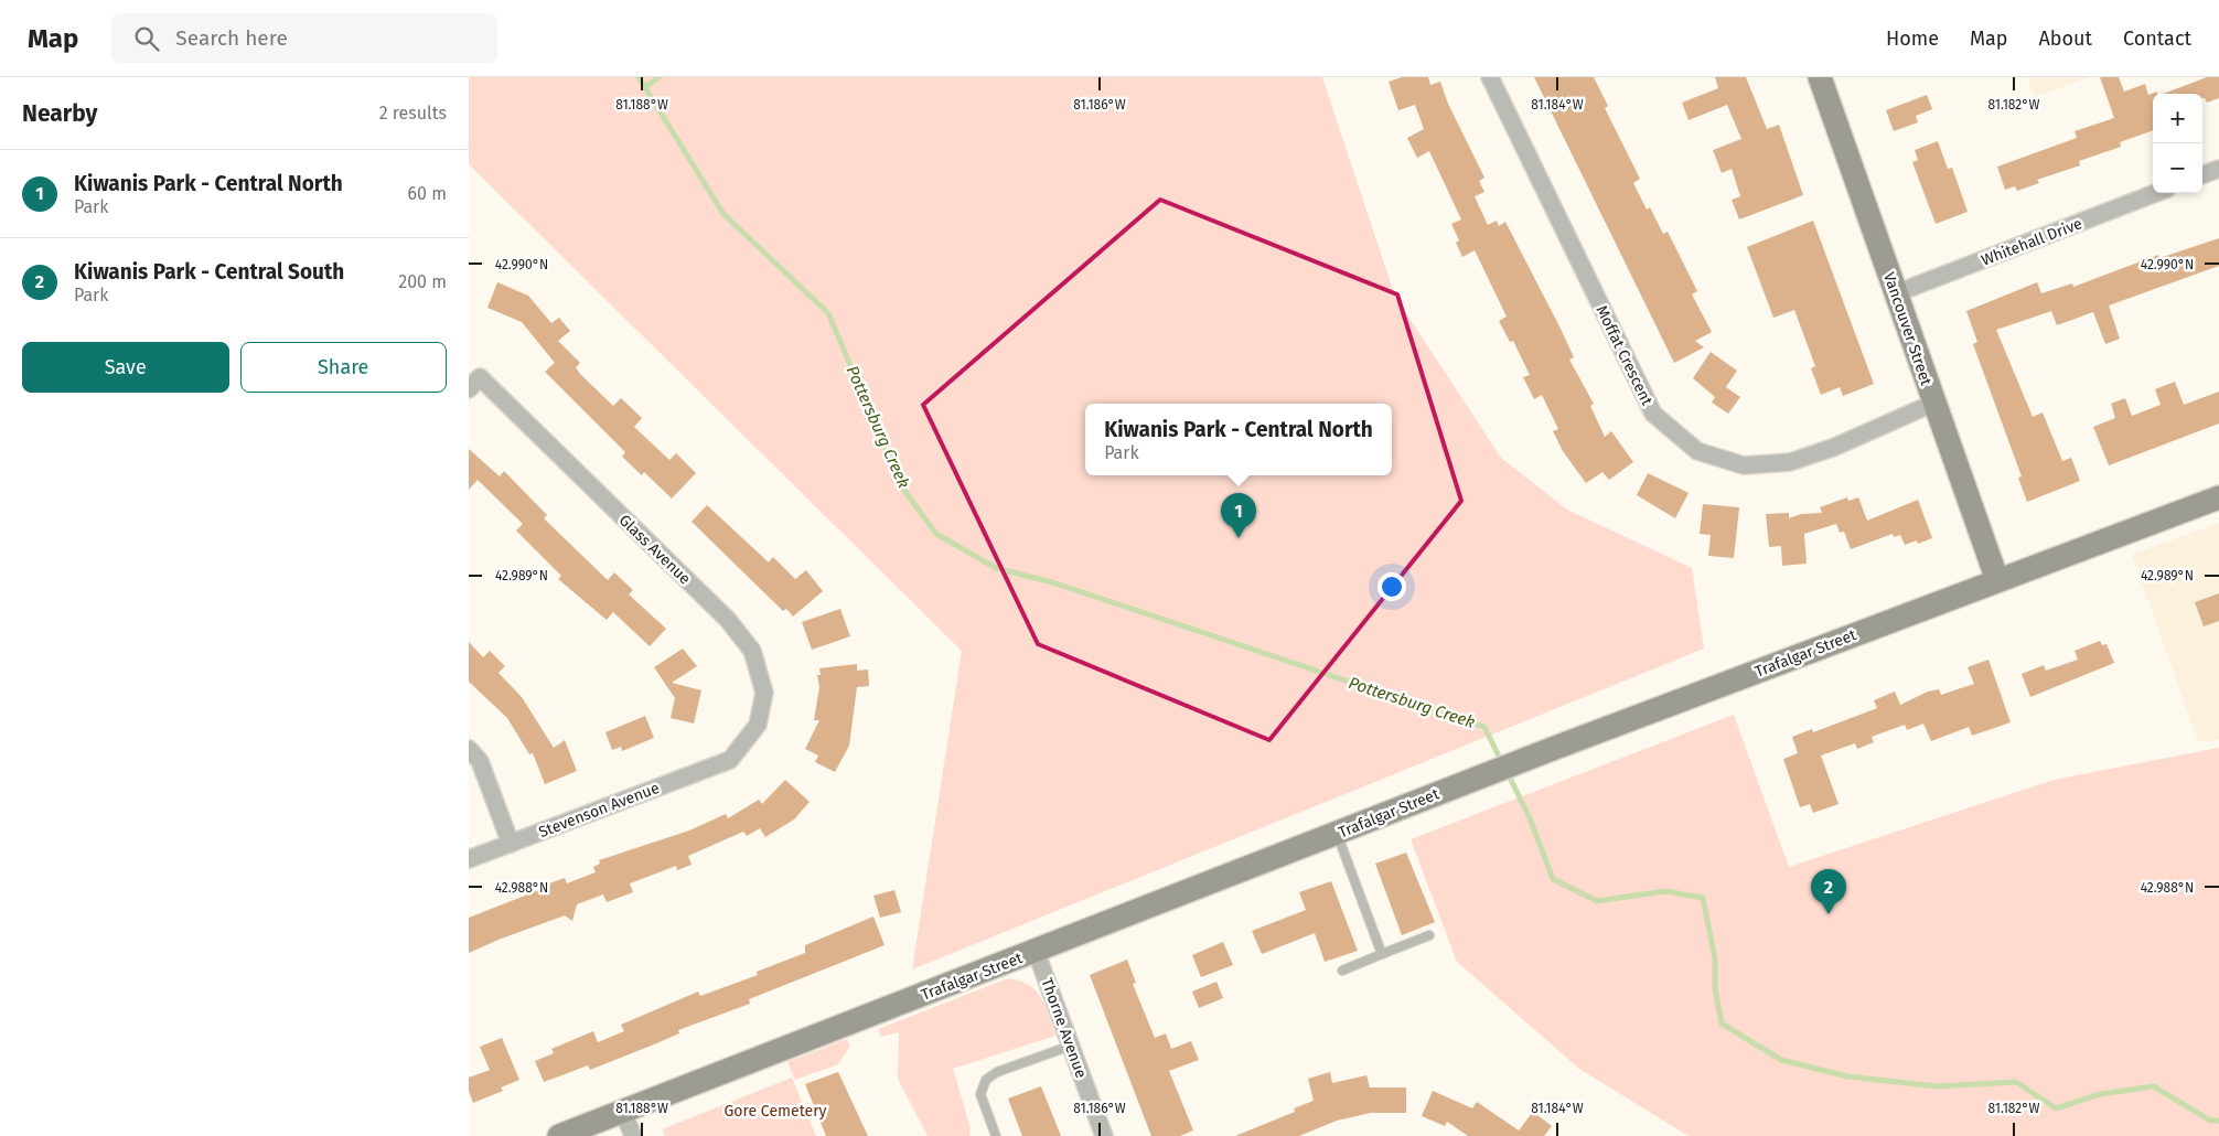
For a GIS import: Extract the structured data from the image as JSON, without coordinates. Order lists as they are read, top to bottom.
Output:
{
  "streets": {
    "main road": ["Vancouver Street", "Trafalgar Street"],
    "street": [
      "Whitehall Drive",
      "Moffat Crescent",
      "Glass Avenue",
      "Stevenson Avenue",
      "Thorne Avenue"
    ]
  },
  "crossings": [
    ["Whitehall Drive", "Vancouver Street"],
    ["Vancouver Street", "Moffat Crescent"],
    ["Vancouver Street", "Trafalgar Street"],
    ["Glass Avenue", "Stevenson Avenue"],
    ["Trafalgar Street", "Thorne Avenue"]
  ],
  "water": ["Pottersburg Creek"],
  "parks": ["Gore Cemetery"],
  "page": {
    "header": "Map",
    "search": "Search here",
    "nav": [
      "Home",
      "Map",
      "About",
      "Contact"
    ],
    "heading": ["Nearby", "2 results"],
    "map_buttons": ["+", "−"],
    "list": [
      {
        "mark": "1",
        "name": "Kiwanis Park - Central North",
        "note": "Park",
        "value": "60 m"
      },
      {
        "mark": "2",
        "name": "Kiwanis Park - Central South",
        "note": "Park",
        "value": "200 m"
      }
    ],
    "buttons": ["Save", "Share"],
    "popup": ["Kiwanis Park - Central North", "Park"],
    "pins": ["1", "2"]
  },
  "coordinates": [
    "81.188°W",
    "81.186°W",
    "81.184°W",
    "81.182°W",
    "42.990°N",
    "42.989°N",
    "42.988°N"
  ]
}
